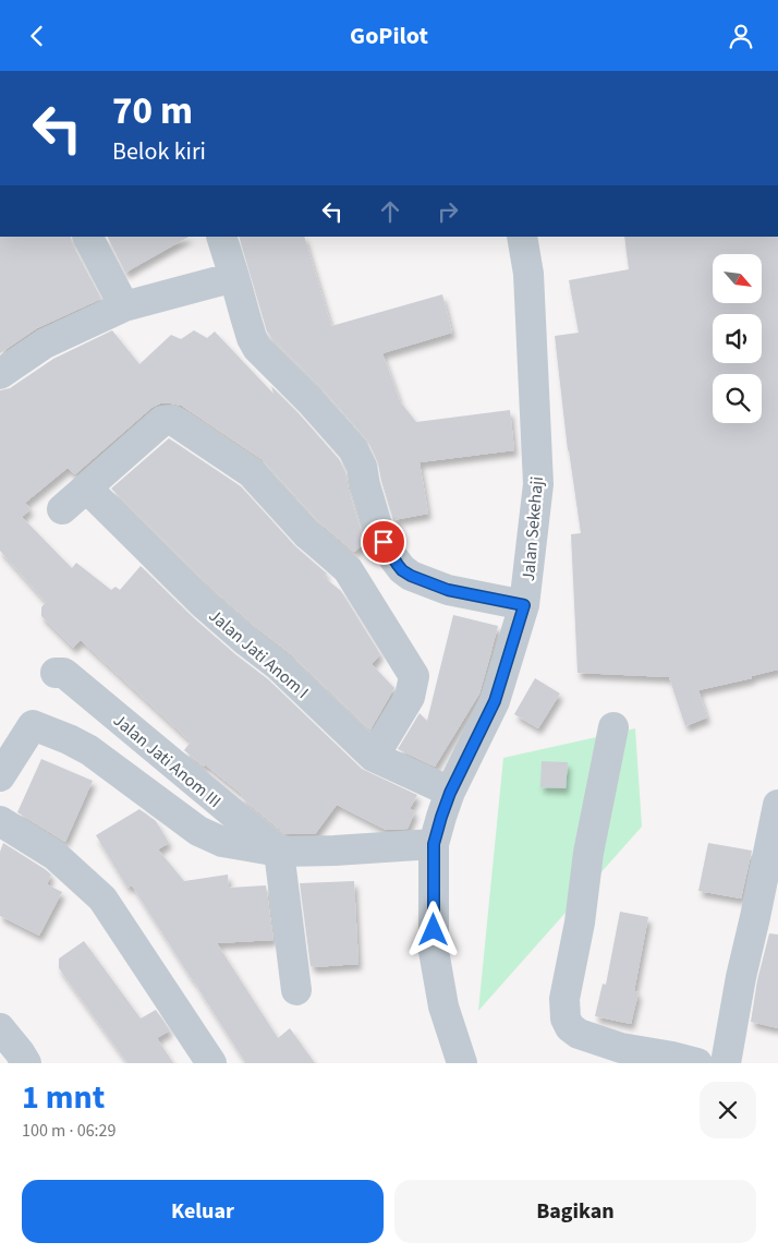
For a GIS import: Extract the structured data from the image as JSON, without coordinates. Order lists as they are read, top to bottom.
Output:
{
  "streets": {
    "street": ["Jalan Sekehaji", "Jalan Jati Anom I", "Jalan Jati Anom III"]
  },
  "crossings": [
    ["Jalan Sekehaji", "Jalan Jati Anom I"]
  ],
  "north": "bottom right",
  "page": {
    "header": "GoPilot",
    "turn": ["70 m", "Belok kiri"],
    "heading": ["1 mnt", "100 m · 06:29"],
    "buttons": ["Keluar", "Bagikan"]
  }
}
